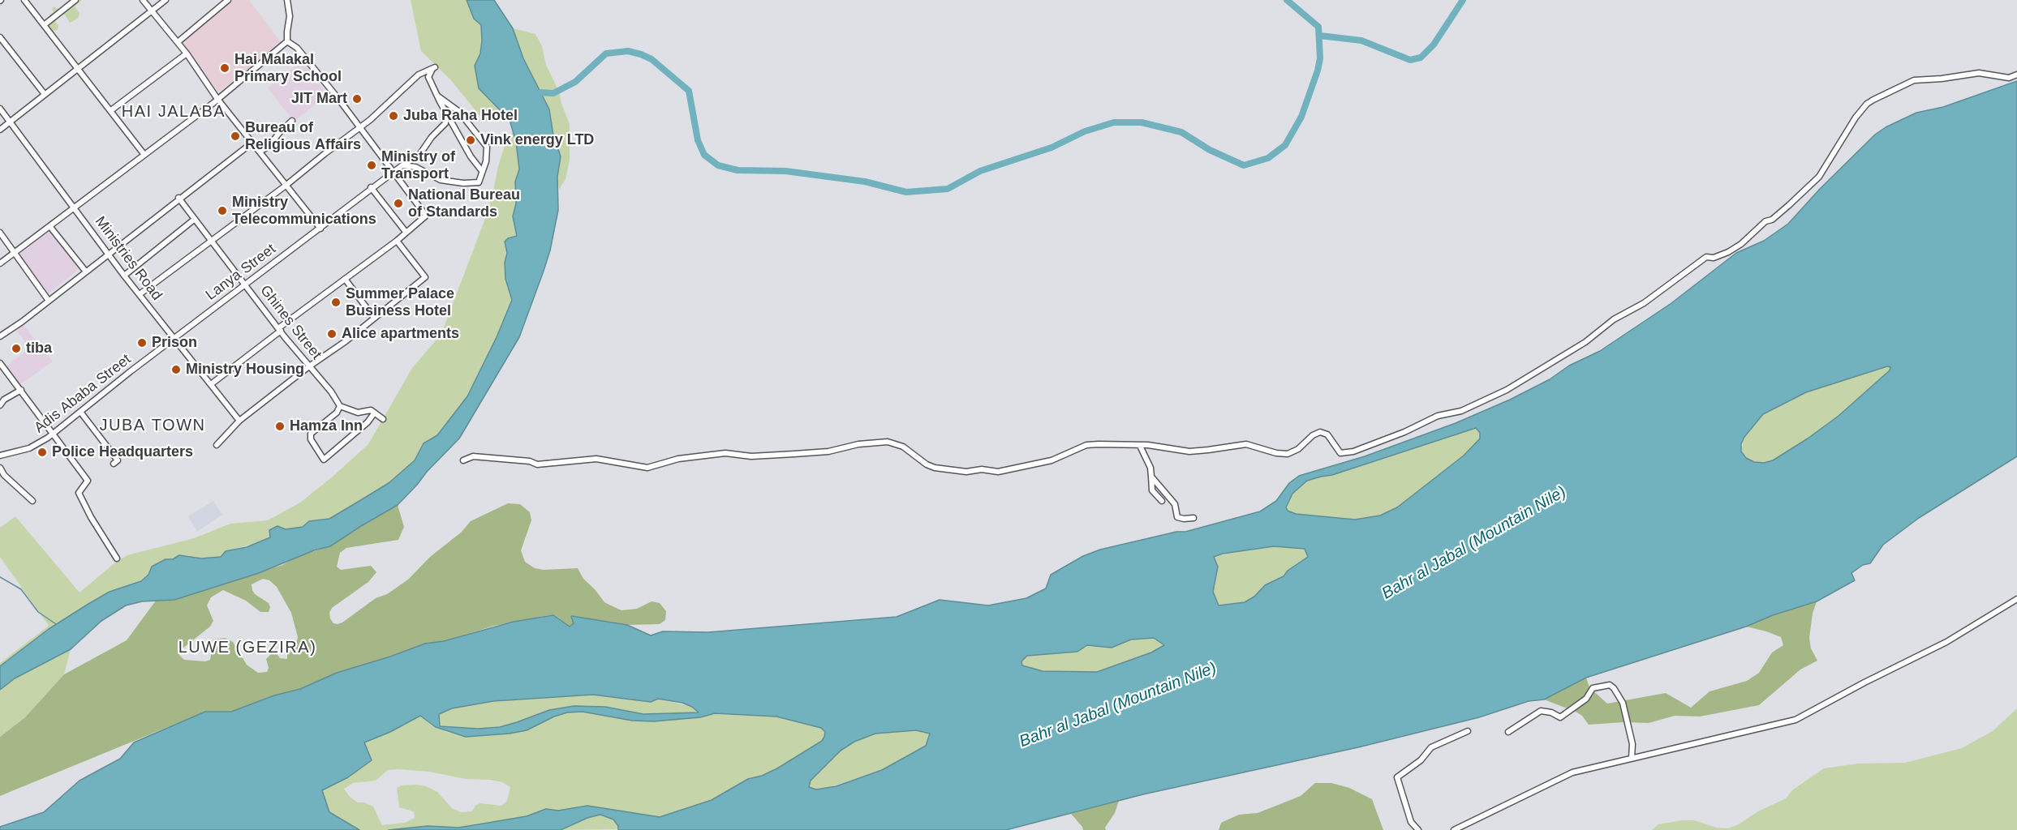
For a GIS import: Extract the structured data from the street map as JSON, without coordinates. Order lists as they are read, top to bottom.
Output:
{
  "streets": {
    "street": [
      "Ministries Road",
      "Lanya Street",
      "Ghines Street",
      "Adis Ababa Street"
    ]
  },
  "crossings": [
    ["Ministries Road", "Lanya Street"],
    ["Ministries Road", "Adis Ababa Street"],
    ["Lanya Street", "Ghines Street"],
    ["Lanya Street", "Adis Ababa Street"]
  ],
  "districts": ["HAI JALABA", "JUBA TOWN", "LUWE (GEZIRA)"],
  "water": ["Bahr al Jabal (Mountain Nile)"],
  "places": [
    "Hai Malakal Primary School",
    "JIT Mart",
    "Juba Raha Hotel",
    "Bureau of Religious Affairs",
    "Vink energy LTD",
    "Ministry of Transport",
    "National Bureau of Standards",
    "Ministry Telecommunications",
    "Summer Palace Business Hotel",
    "Alice apartments",
    "Prison",
    "tiba",
    "Ministry Housing",
    "Hamza Inn",
    "Police Headquarters"
  ]
}
